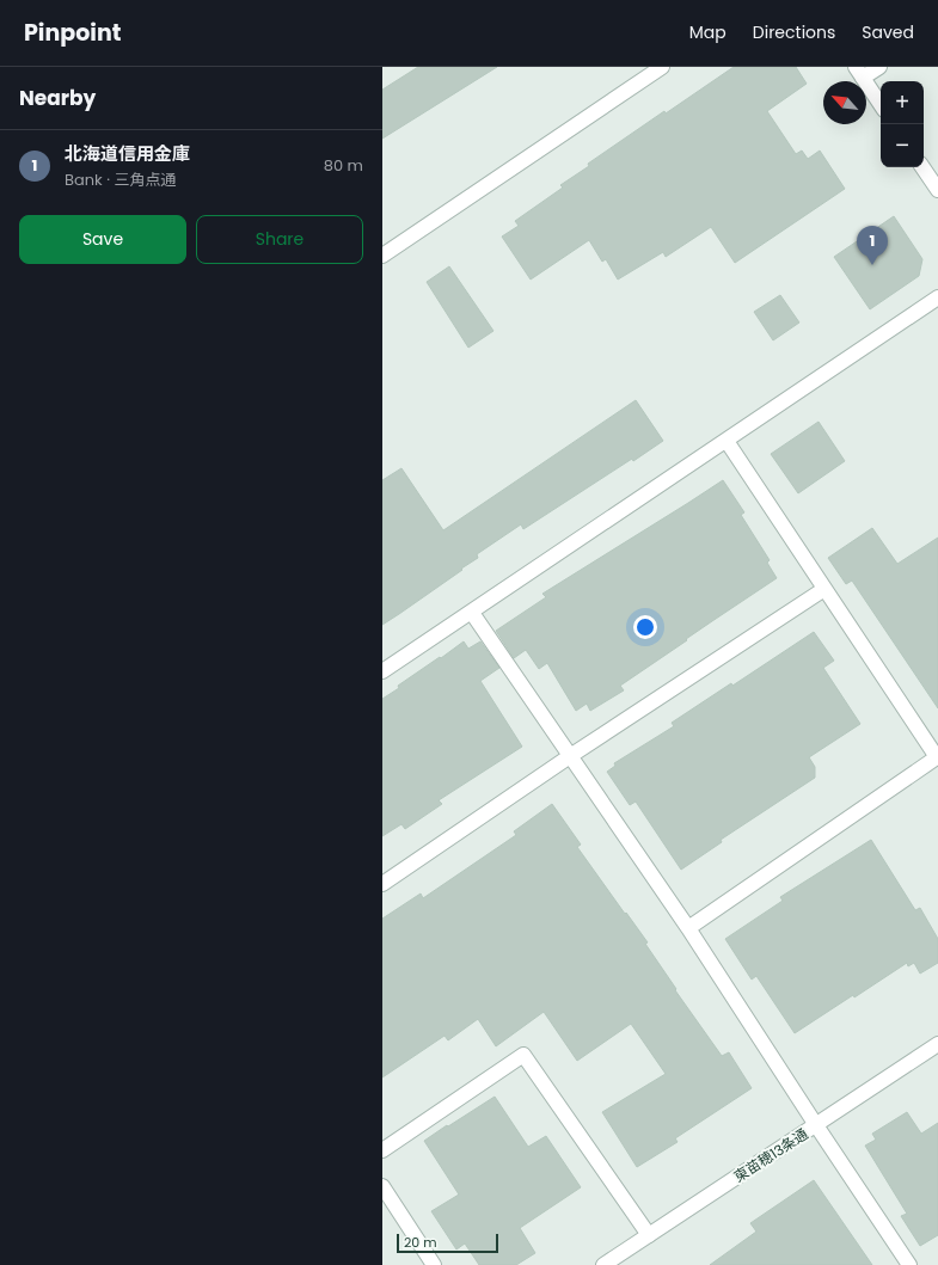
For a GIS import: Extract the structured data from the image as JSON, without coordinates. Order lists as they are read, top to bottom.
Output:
{
  "streets": {
    "street": ["東苗穂13条通"]
  },
  "scale_bar": "20 m",
  "north": "top left",
  "page": {
    "header": "Pinpoint",
    "nav": ["Map", "Directions", "Saved"],
    "heading": "Nearby",
    "map_buttons": ["+", "−"],
    "list": [
      {
        "mark": "1",
        "name": "北海道信用金庫",
        "note": "Bank · 三角点通",
        "value": "80 m"
      }
    ],
    "buttons": ["Save", "Share"],
    "pins": "1",
    "scale": "20 m"
  }
}
